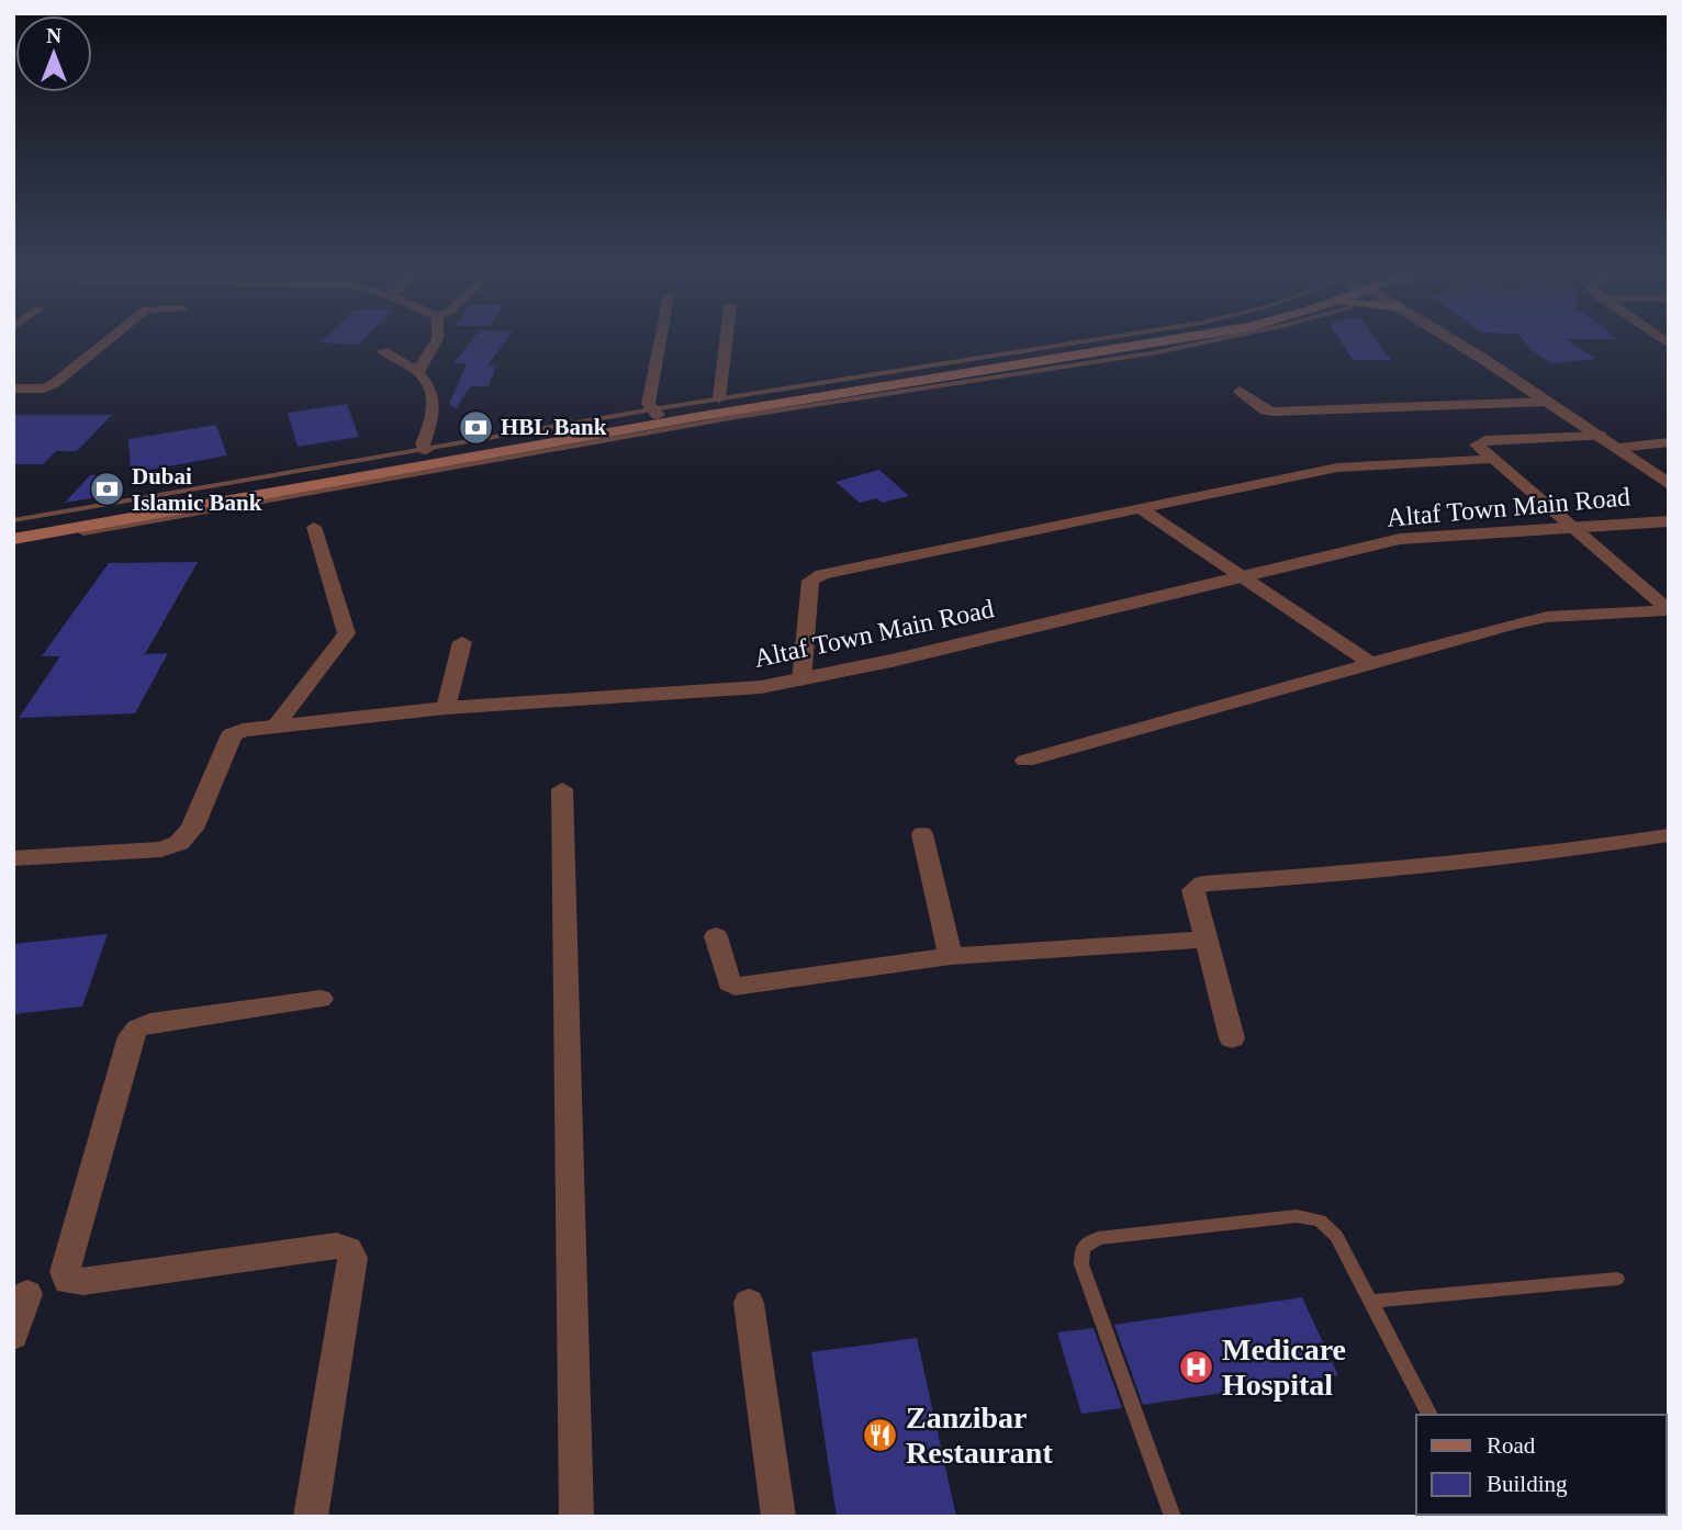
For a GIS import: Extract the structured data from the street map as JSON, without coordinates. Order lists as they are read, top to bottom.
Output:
{
  "streets": {
    "street": ["Altaf Town Main Road"]
  },
  "places": {
    "bank": ["HBL Bank", "Dubai Islamic Bank"],
    "hospital": ["Medicare Hospital"],
    "restaurant": ["Zanzibar Restaurant"]
  },
  "legend": ["Road", "Building"],
  "north": "top"
}
